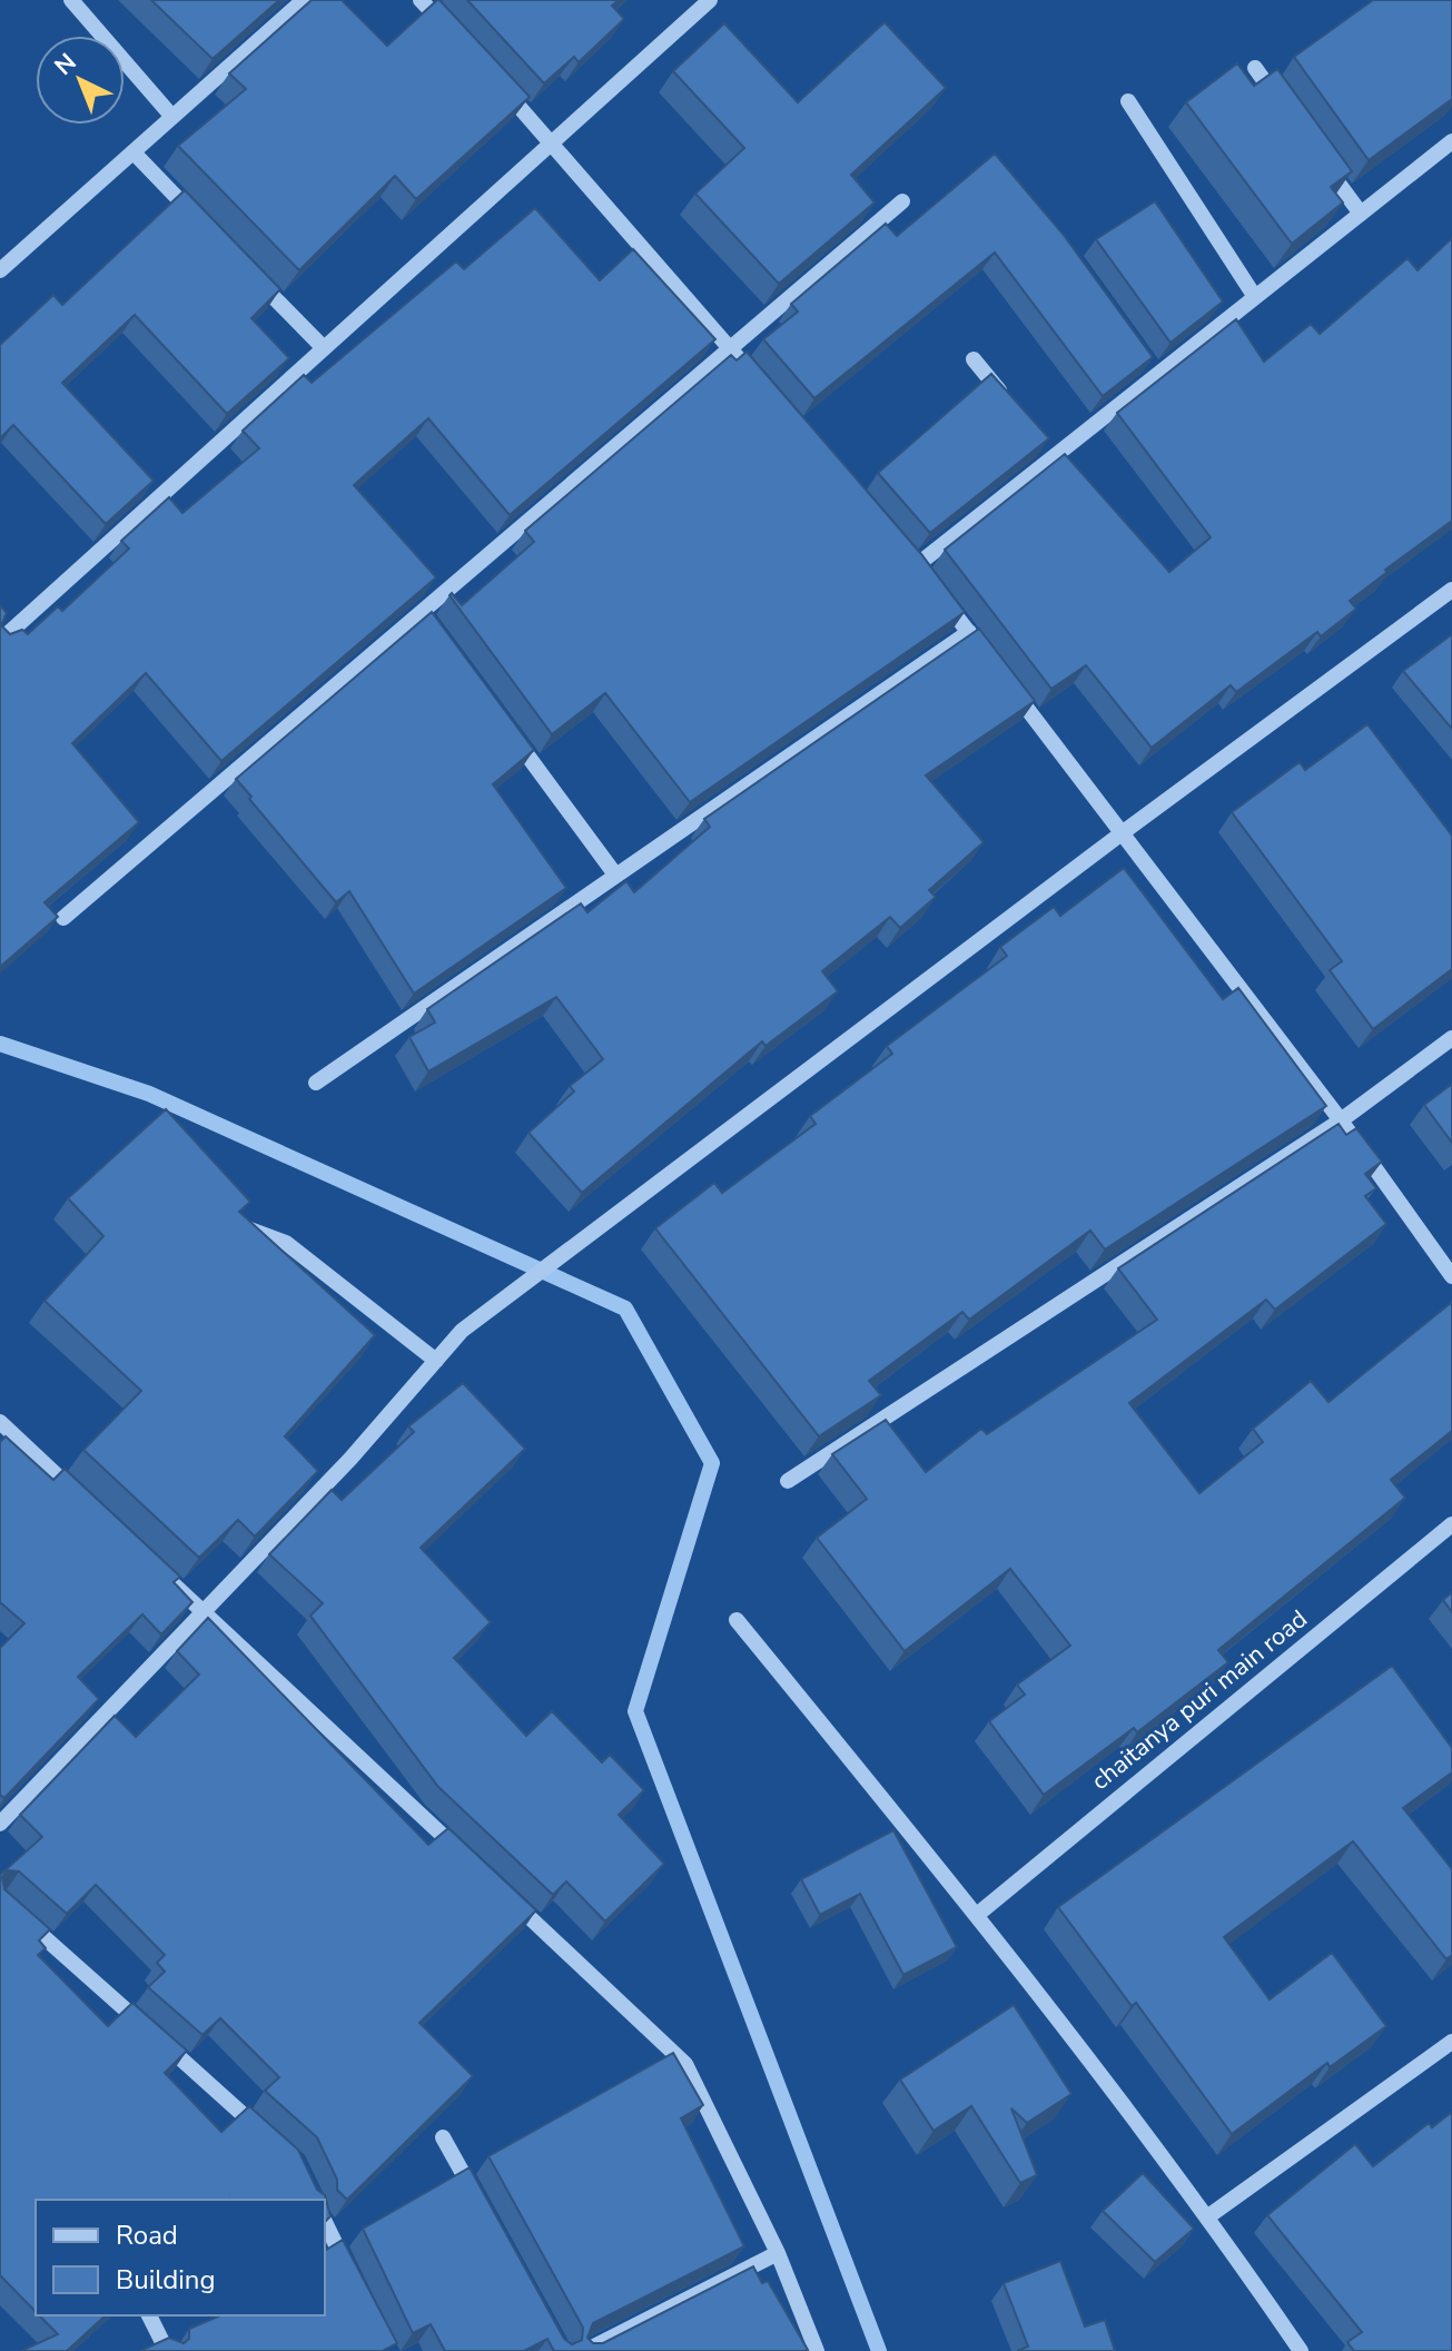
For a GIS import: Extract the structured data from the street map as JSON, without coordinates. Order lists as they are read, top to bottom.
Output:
{
  "streets": {
    "street": ["chaitanya puri main road"]
  },
  "legend": ["Road", "Building"],
  "north": "top left"
}
